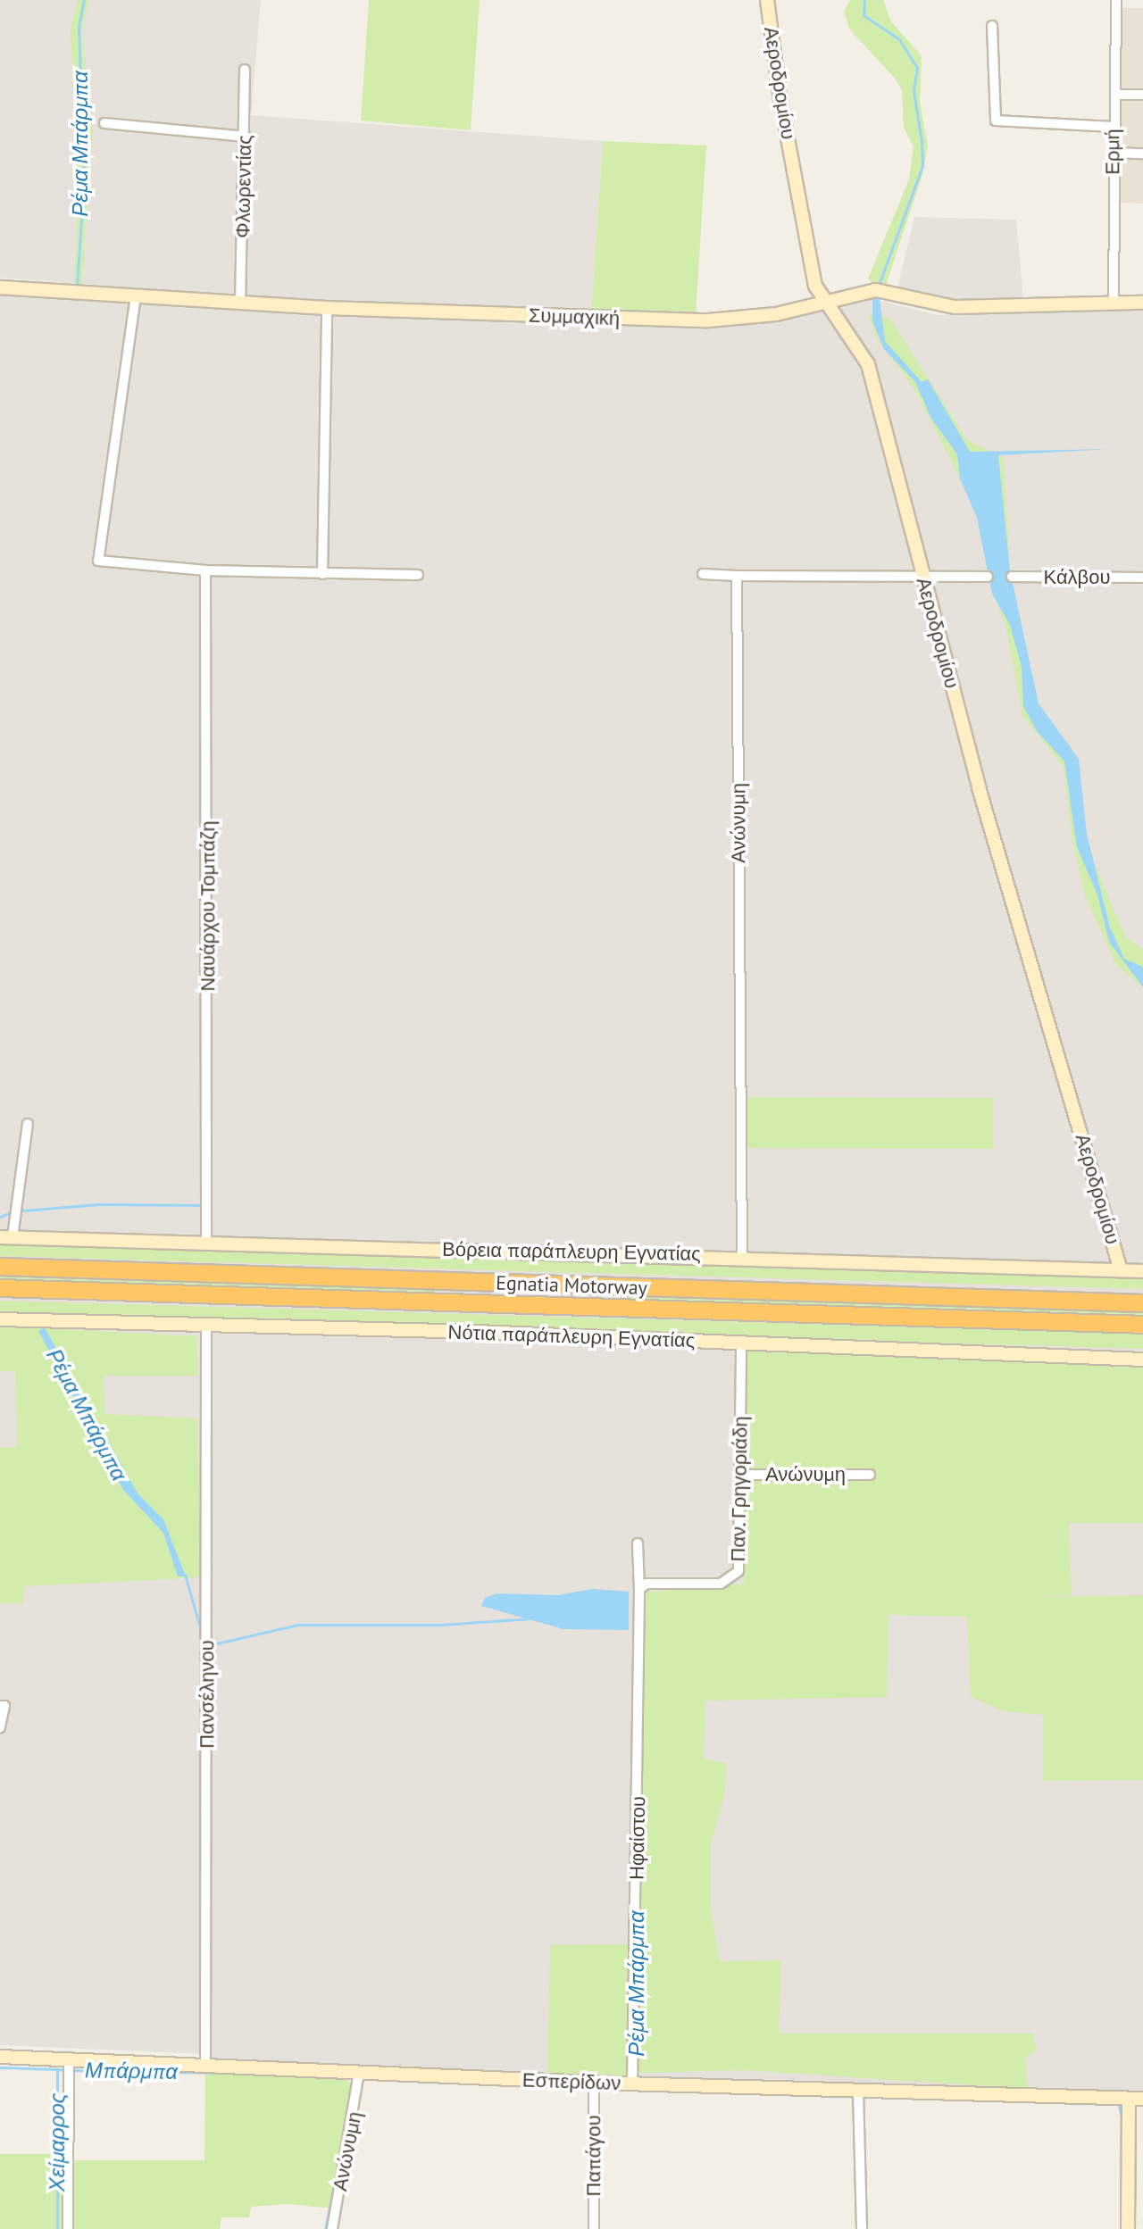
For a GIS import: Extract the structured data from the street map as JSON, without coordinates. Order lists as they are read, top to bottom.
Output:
{
  "streets": {
    "highway": ["Egnatia Motorway"],
    "street": [
      "Αεροδρομίου",
      "Ερμή",
      "Φλωρεντίας",
      "Συμμαχική",
      "Κάλβου",
      "Ανώνυμη",
      "Ναυάρχου Τομπάζη",
      "Βόρεια παράπλευρη Εγνατίας",
      "Νότια παράπλευρη Εγνατίας",
      "Παν. Γρηγοριάδη",
      "Πανσέληνου",
      "Ηφαίστου",
      "Εσπερίδων",
      "Παπάγου"
    ]
  },
  "crossings": [
    ["Αεροδρομίου", "Συμμαχική"],
    ["Αεροδρομίου", "Βόρεια παράπλευρη Εγνατίας"],
    ["Ερμή", "Συμμαχική"],
    ["Φλωρεντίας", "Συμμαχική"],
    ["Ανώνυμη", "Βόρεια παράπλευρη Εγνατίας"],
    ["Ανώνυμη", "Παν. Γρηγοριάδη"],
    ["Ανώνυμη", "Εσπερίδων"],
    ["Ναυάρχου Τομπάζη", "Βόρεια παράπλευρη Εγνατίας"],
    ["Νότια παράπλευρη Εγνατίας", "Παν. Γρηγοριάδη"],
    ["Νότια παράπλευρη Εγνατίας", "Πανσέληνου"],
    ["Παν. Γρηγοριάδη", "Ηφαίστου"],
    ["Πανσέληνου", "Εσπερίδων"],
    ["Ηφαίστου", "Εσπερίδων"],
    ["Εσπερίδων", "Παπάγου"]
  ],
  "water": ["Ρέμα Μπάρμπα", "Μπάρμπα", "Χείμαρρος"]
}
